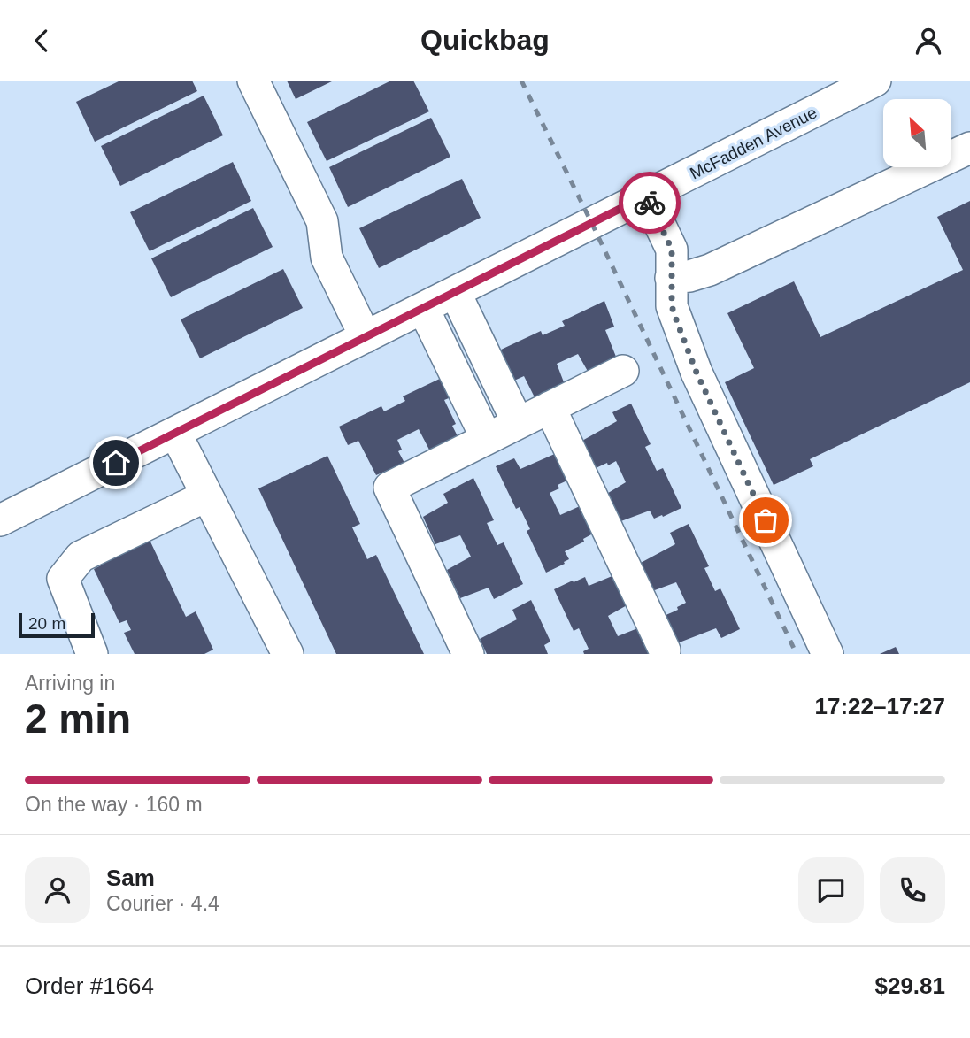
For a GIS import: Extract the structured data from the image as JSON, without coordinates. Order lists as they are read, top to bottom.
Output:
{
  "streets": {
    "street": ["McFadden Avenue"]
  },
  "scale_bar": "20 m",
  "north": "top left",
  "page": {
    "header": "Quickbag",
    "scale": "20 m",
    "heading": ["2 min", "Arriving in", "17:22–17:27"],
    "panel": [
      "Sam",
      "Courier · 4.4",
      "Order #1664",
      "$29.81"
    ],
    "bar": "On the way · 160 m"
  }
}
